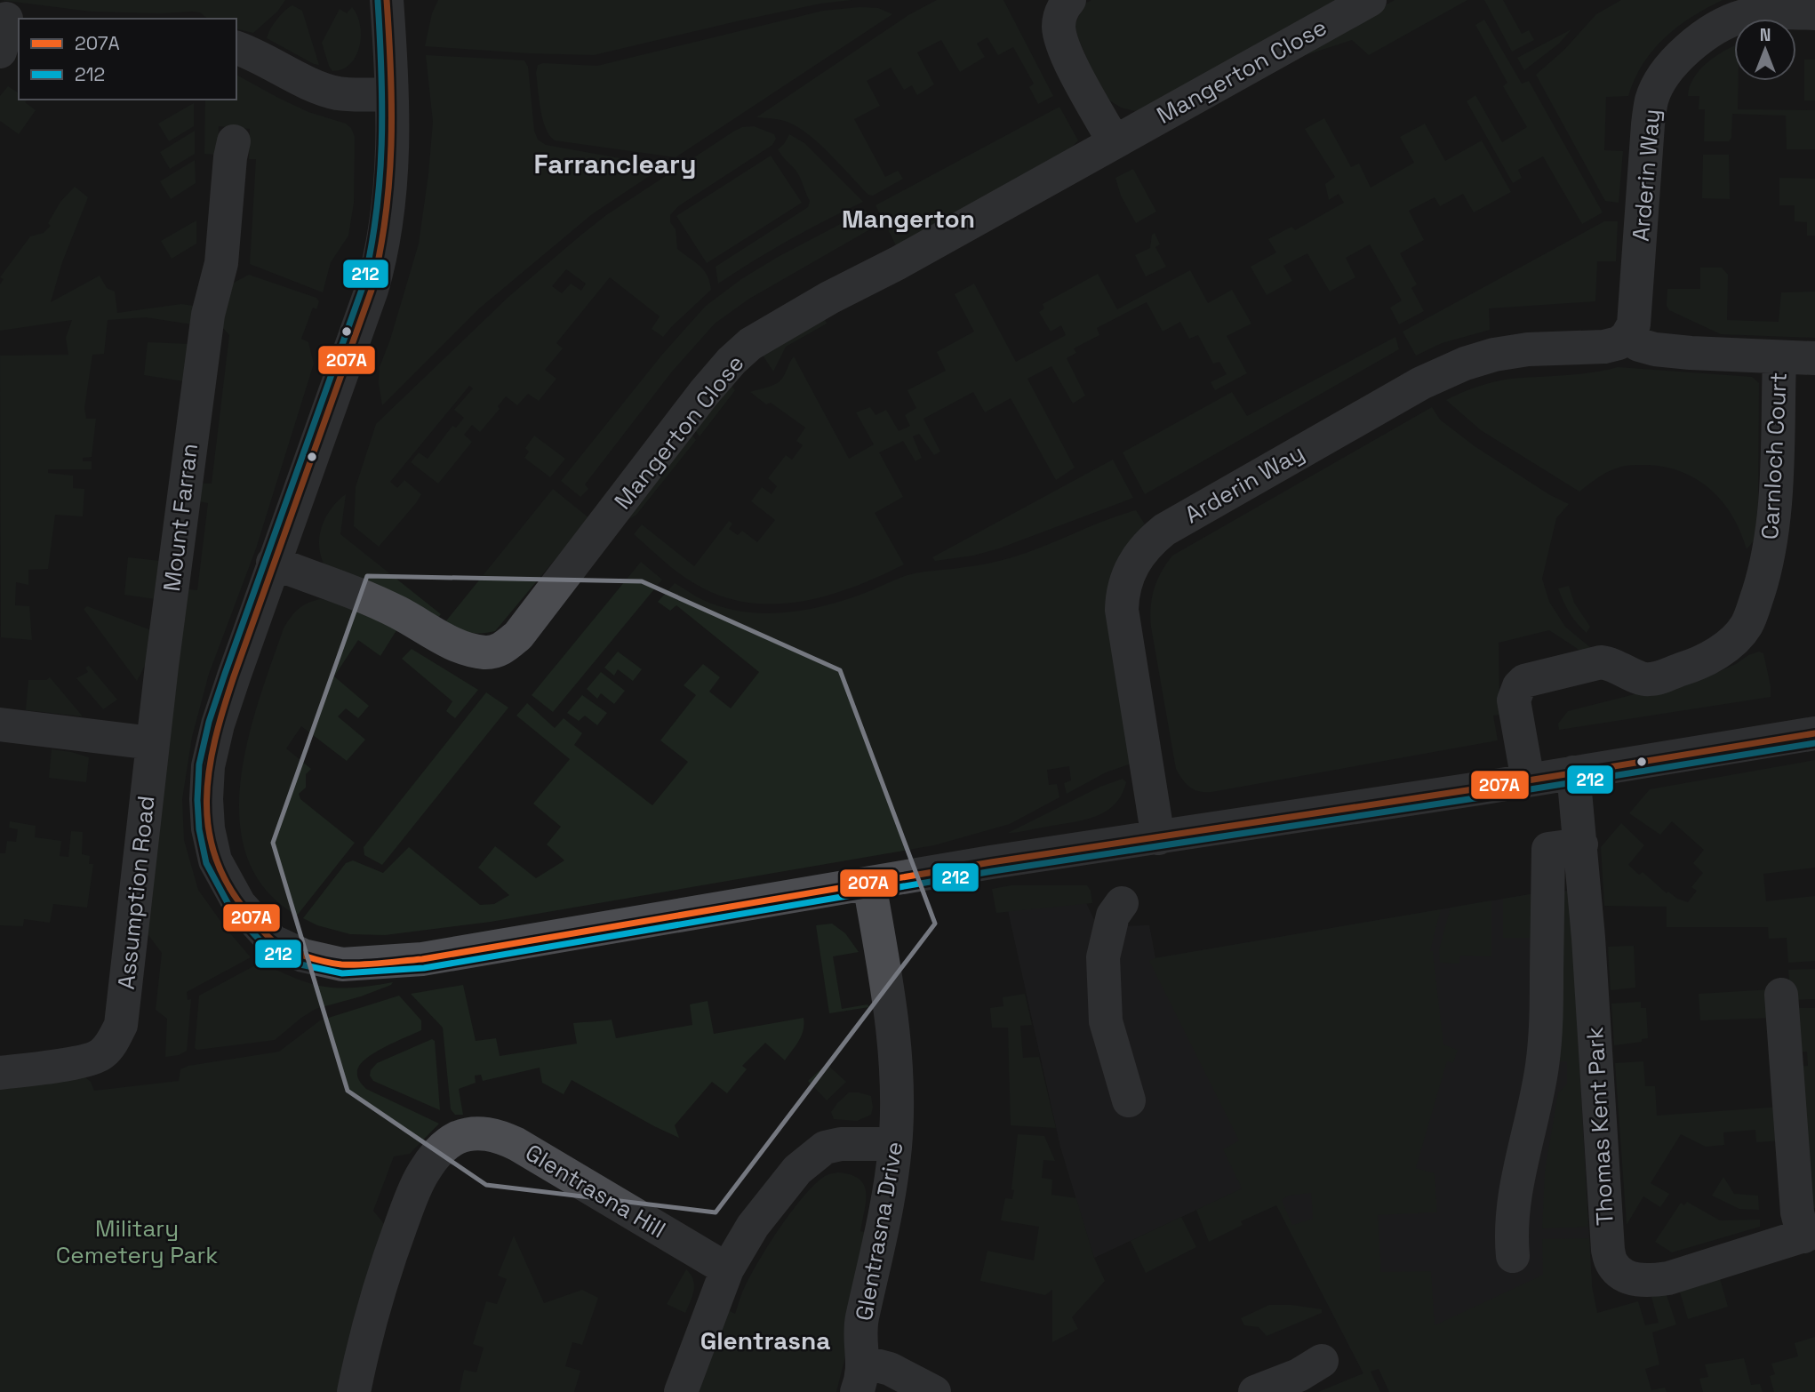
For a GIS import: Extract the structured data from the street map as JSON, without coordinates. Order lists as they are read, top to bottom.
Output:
{
  "streets": {
    "street": [
      "Mangerton Close",
      "Arderin Way",
      "Carnloch Court",
      "Mount Farran",
      "Assumption Road",
      "Thomas Kent Park",
      "Glentrasna Hill",
      "Glentrasna Drive"
    ]
  },
  "crossings": [
    ["Mount Farran", "Assumption Road"]
  ],
  "districts": ["Farrancleary", "Mangerton", "Glentrasna"],
  "parks": ["Military Cemetery Park"],
  "lines": ["transit line 207A", "transit line 212"],
  "legend": ["207A", "212"],
  "north": "top"
}
